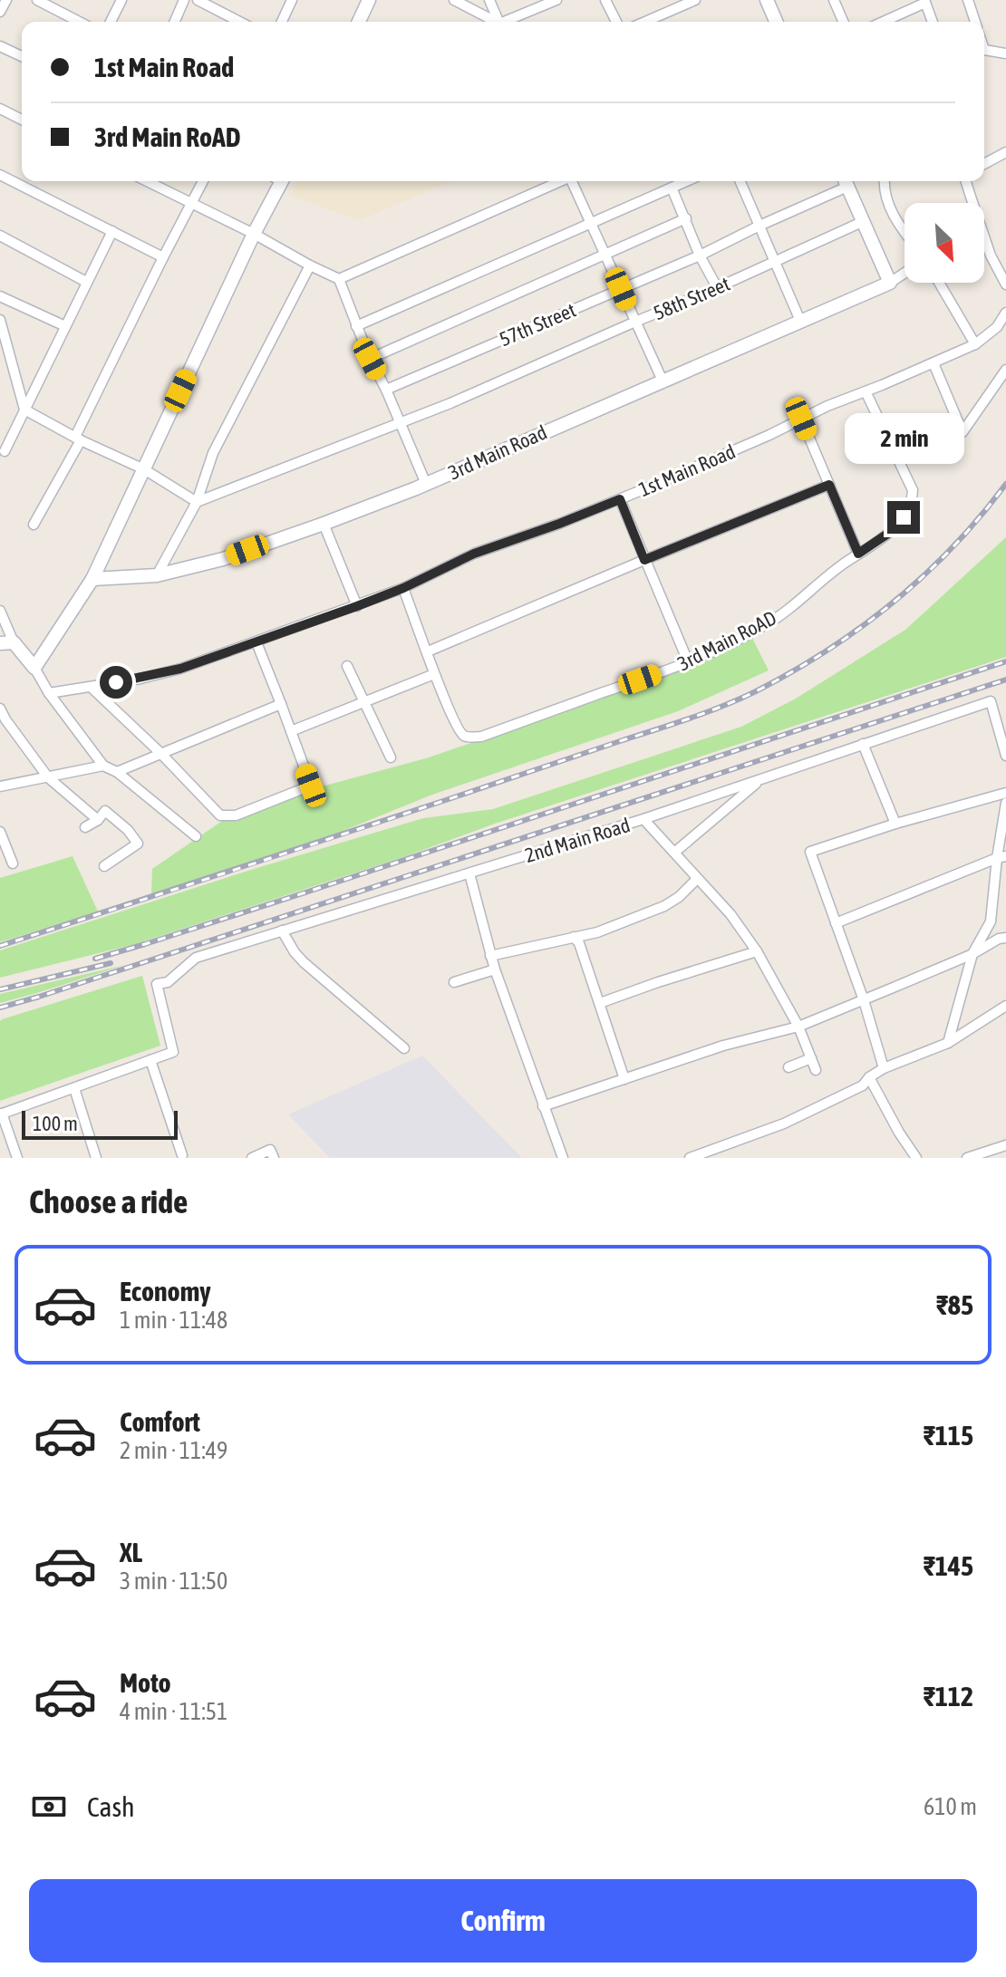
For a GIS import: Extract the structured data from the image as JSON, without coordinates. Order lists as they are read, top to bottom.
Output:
{
  "streets": {
    "street": [
      "58th Street",
      "57th Street",
      "3rd Main Road",
      "1st Main Road",
      "3rd Main RoAD",
      "2nd Main Road"
    ]
  },
  "crossings": [
    ["1st Main Road", "3rd Main RoAD"]
  ],
  "scale_bar": "100 m",
  "north": "bottom right",
  "page": {
    "banner": ["1st Main Road", "3rd Main RoAD"],
    "bubble": "2 min",
    "scale": "100 m",
    "heading": "Choose a ride",
    "list": [
      {
        "name": "Economy",
        "note": "1 min · 11:48",
        "value": "₹85"
      },
      {
        "name": "Comfort",
        "note": "2 min · 11:49",
        "value": "₹115"
      },
      {
        "name": "XL",
        "note": "3 min · 11:50",
        "value": "₹145"
      },
      {
        "name": "Moto",
        "note": "4 min · 11:51",
        "value": "₹112"
      }
    ],
    "pay": ["Cash", "610 m"],
    "buttons": "Confirm"
  }
}
